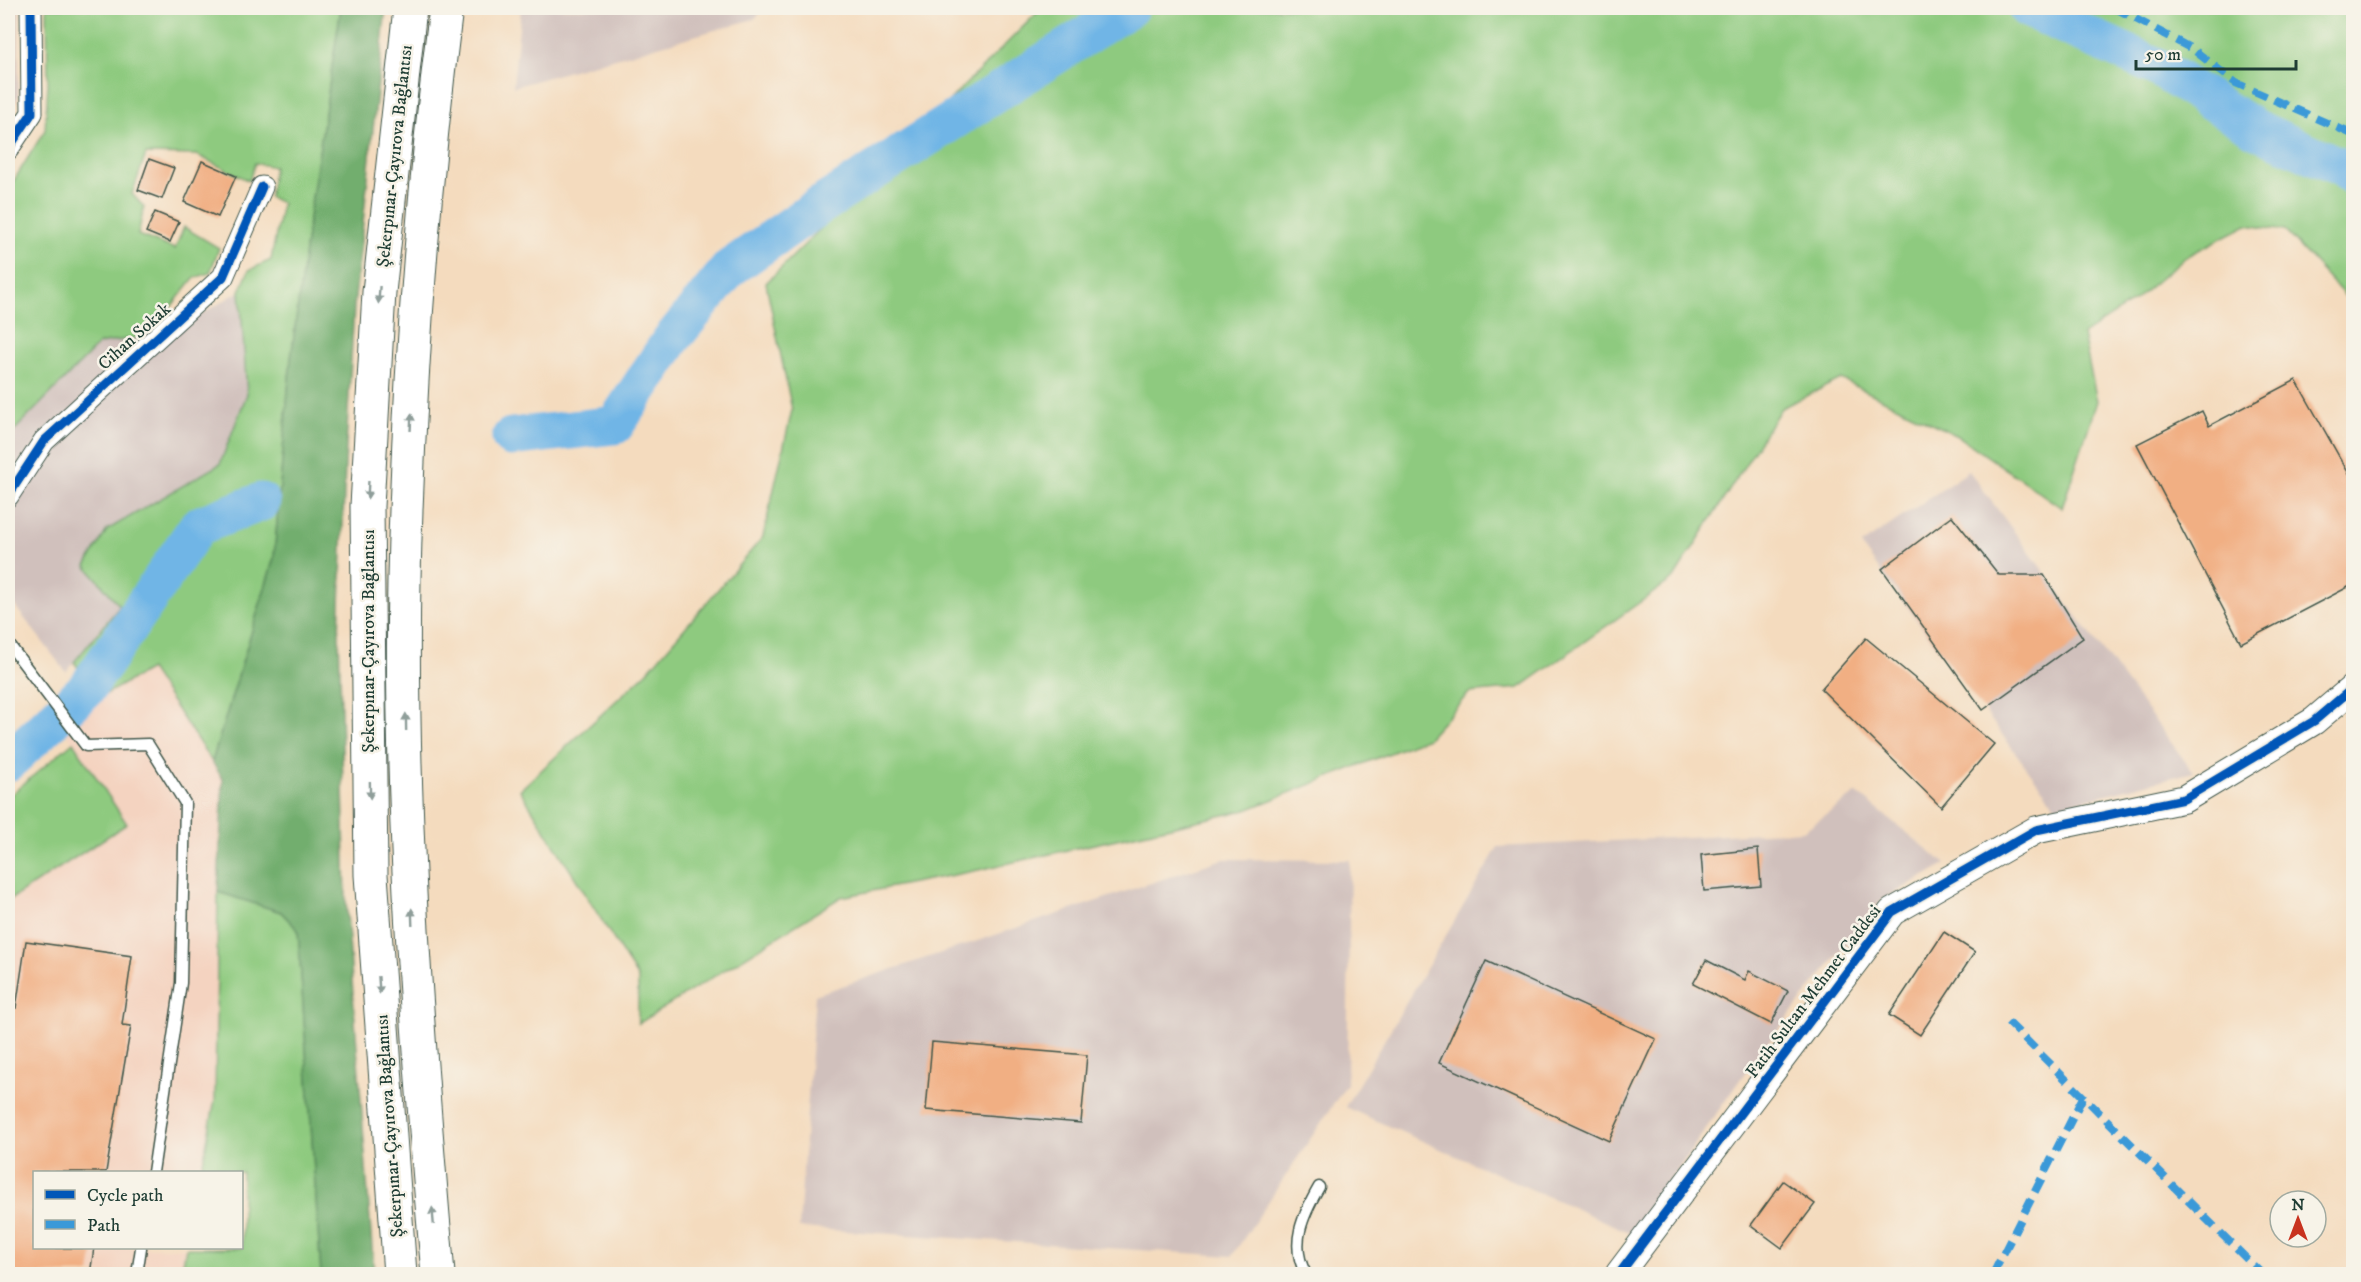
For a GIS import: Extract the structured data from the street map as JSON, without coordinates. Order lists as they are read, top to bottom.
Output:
{
  "streets": {
    "highway": ["Şekerpınar-Çayırova Bağlantısı"],
    "street": ["Cihan Sokak", "Fatih Sultan Mehmet Caddesi"]
  },
  "legend": ["Cycle path", "Path"],
  "scale_bar": "50 m",
  "north": "top"
}
